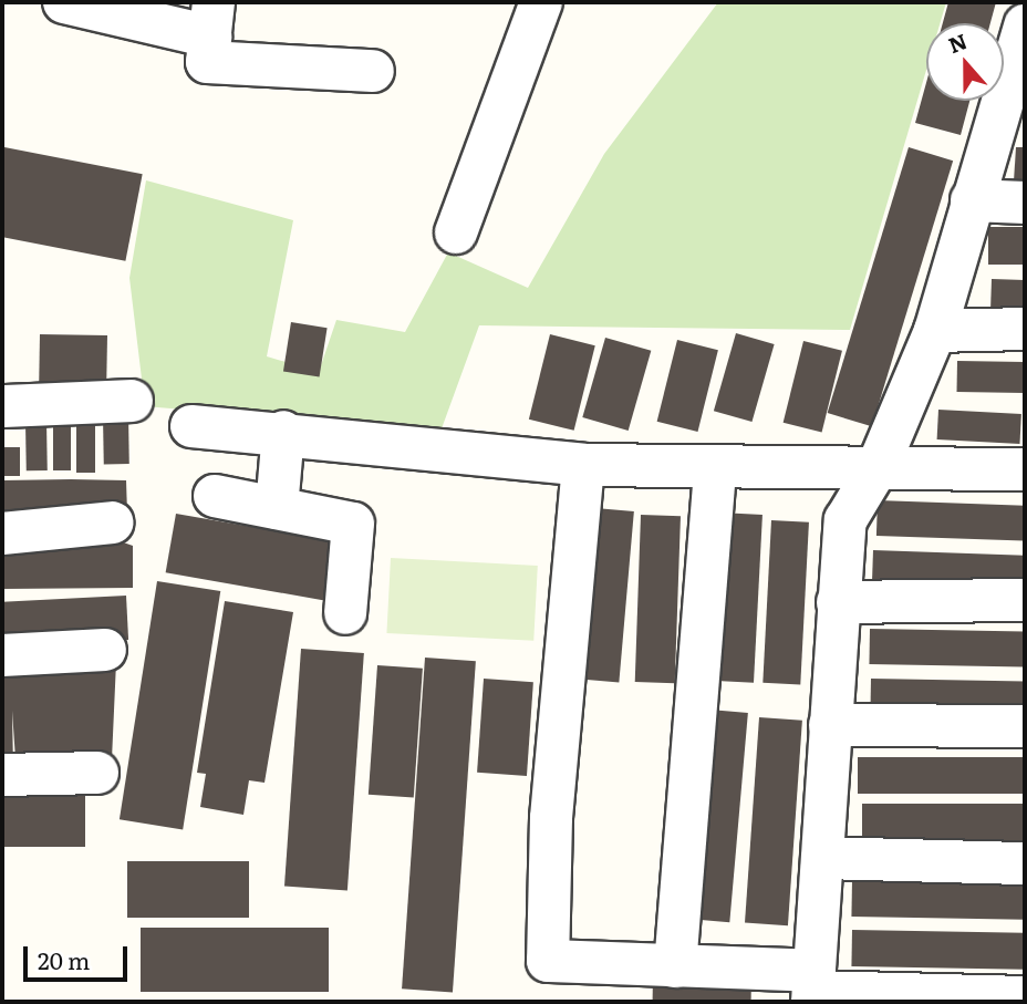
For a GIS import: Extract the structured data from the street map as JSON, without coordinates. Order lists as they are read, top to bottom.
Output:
{
  "scale_bar": "20 m",
  "north": "top"
}
